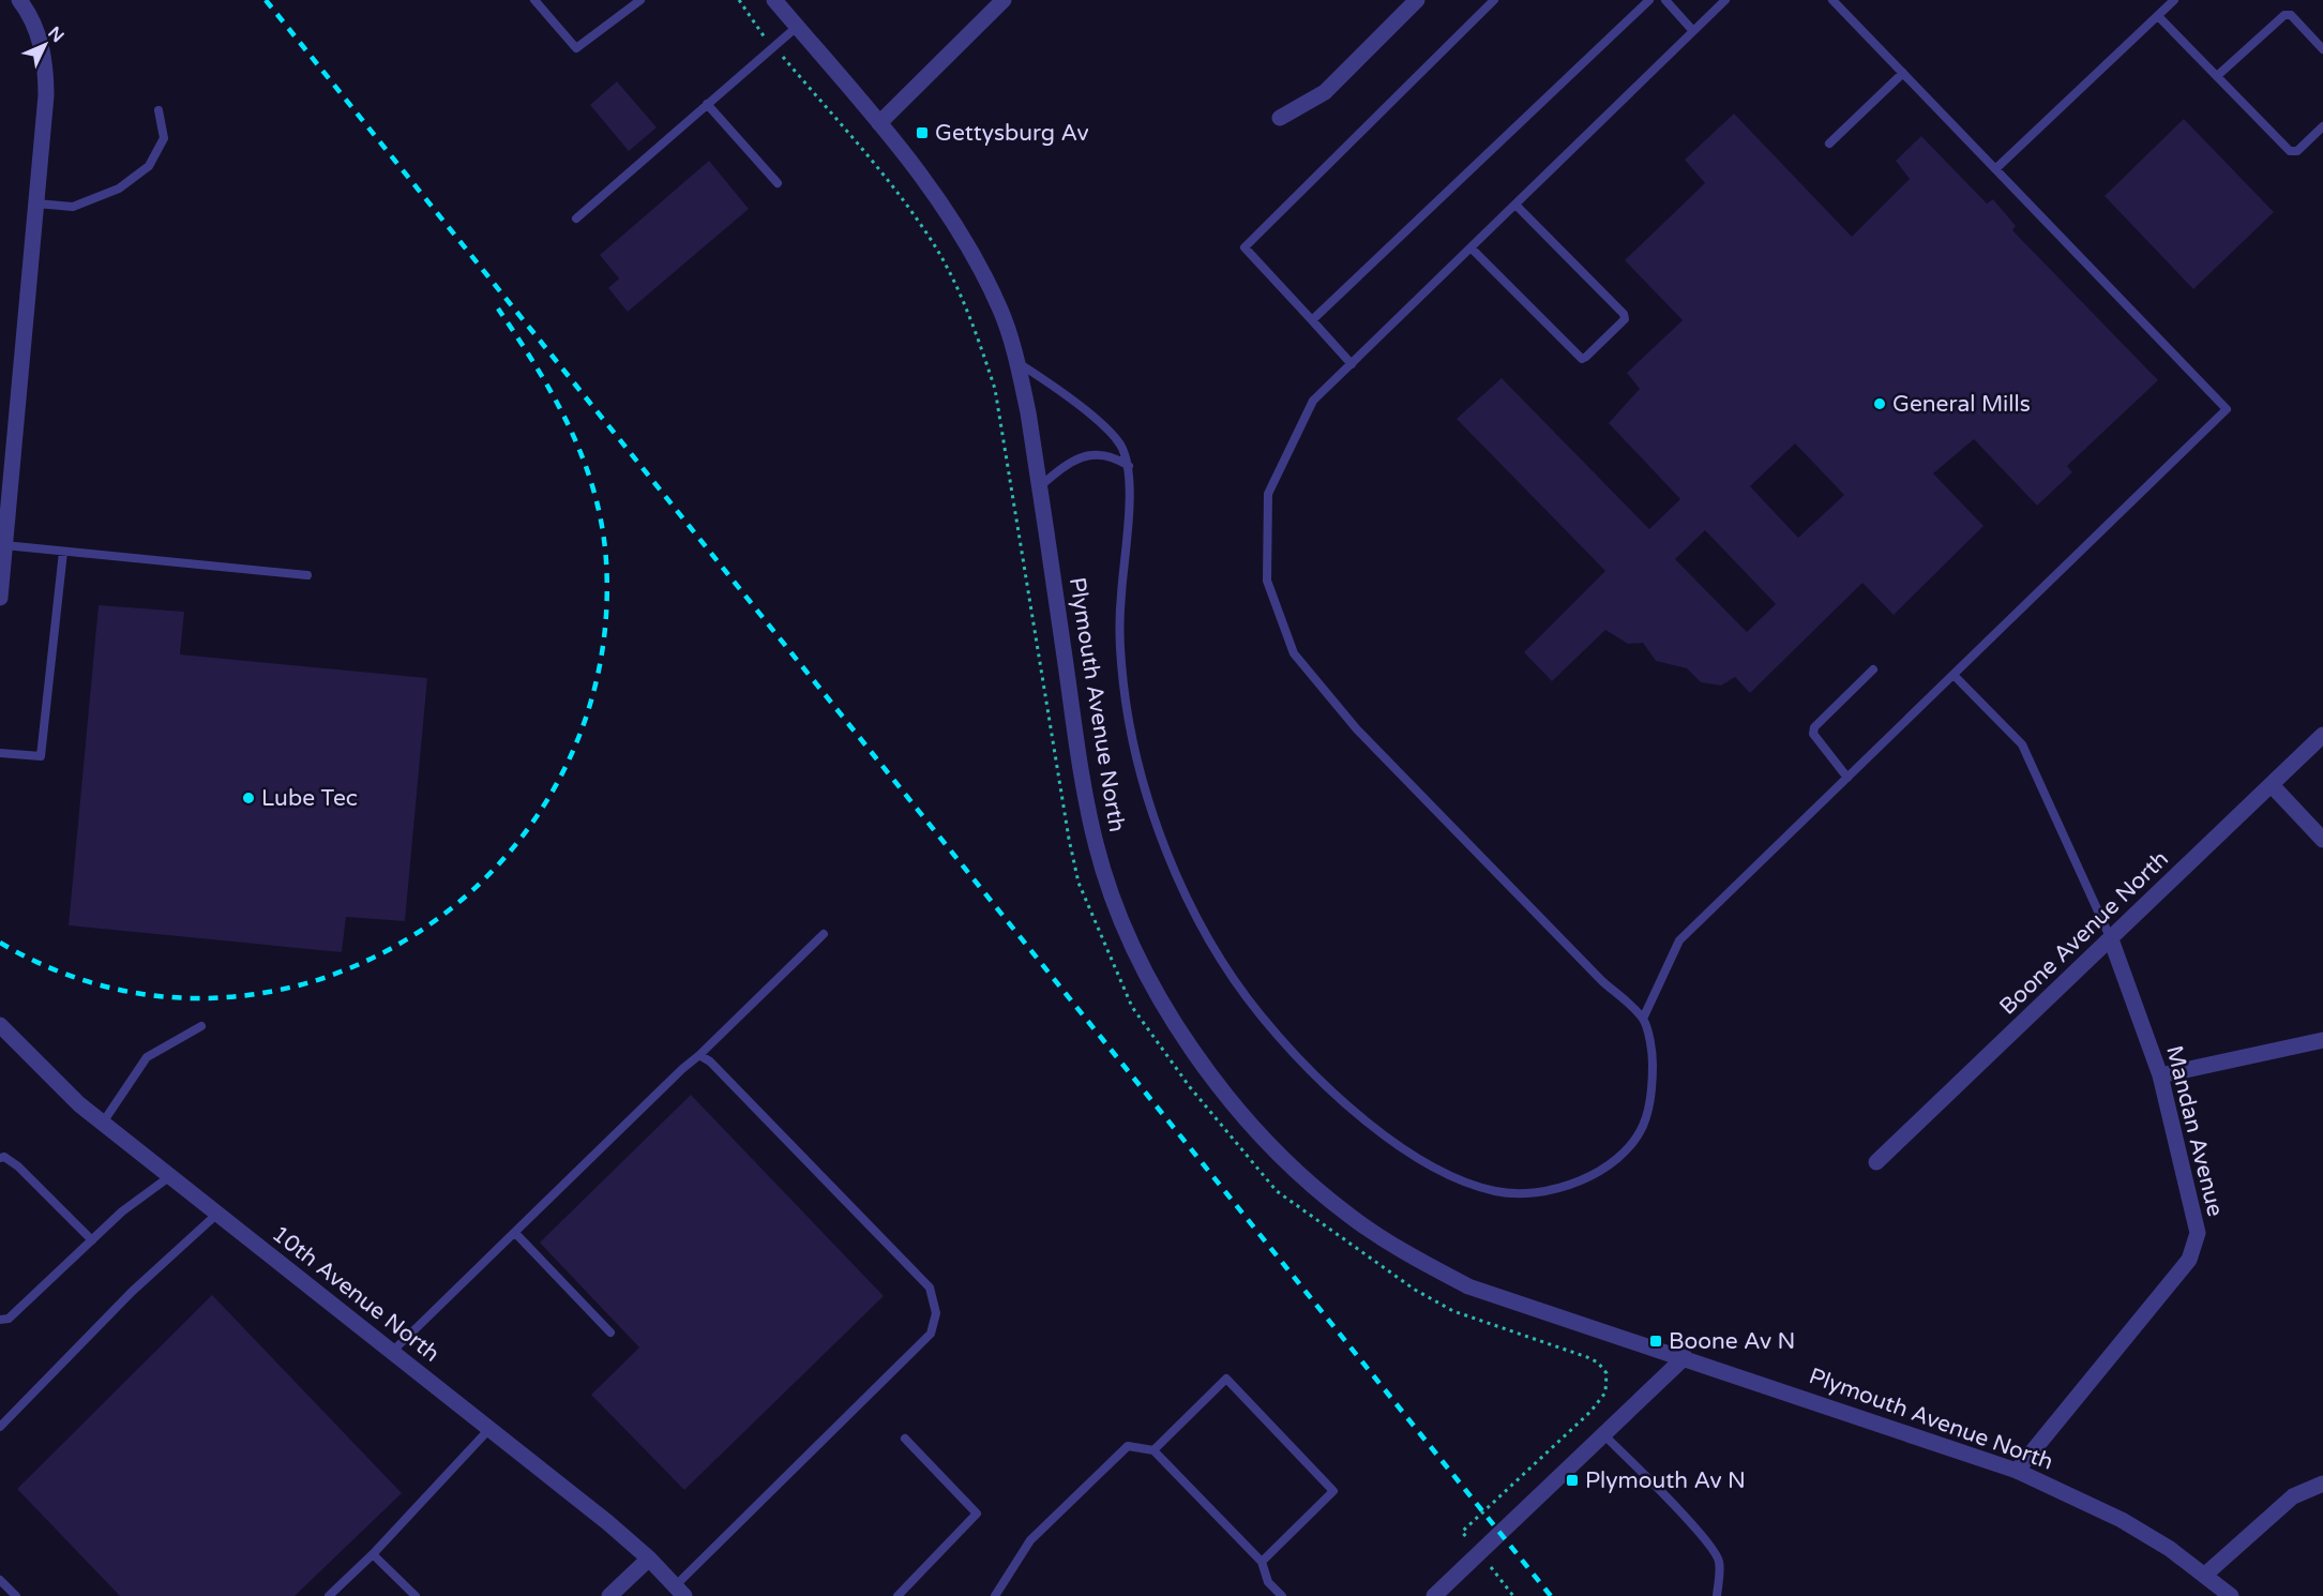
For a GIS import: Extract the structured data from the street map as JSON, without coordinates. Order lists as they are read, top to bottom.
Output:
{
  "streets": {
    "street": [
      "Plymouth Avenue North",
      "Boone Avenue North",
      "Mandan Avenue",
      "10th Avenue North"
    ]
  },
  "crossings": [
    ["Plymouth Avenue North", "Mandan Avenue"],
    ["Boone Avenue North", "Mandan Avenue"]
  ],
  "places": {
    "transit": ["Gettysburg Av", "Boone Av N", "Plymouth Av N"],
    "other": ["General Mills", "Lube Tec"]
  },
  "north": "top right"
}
